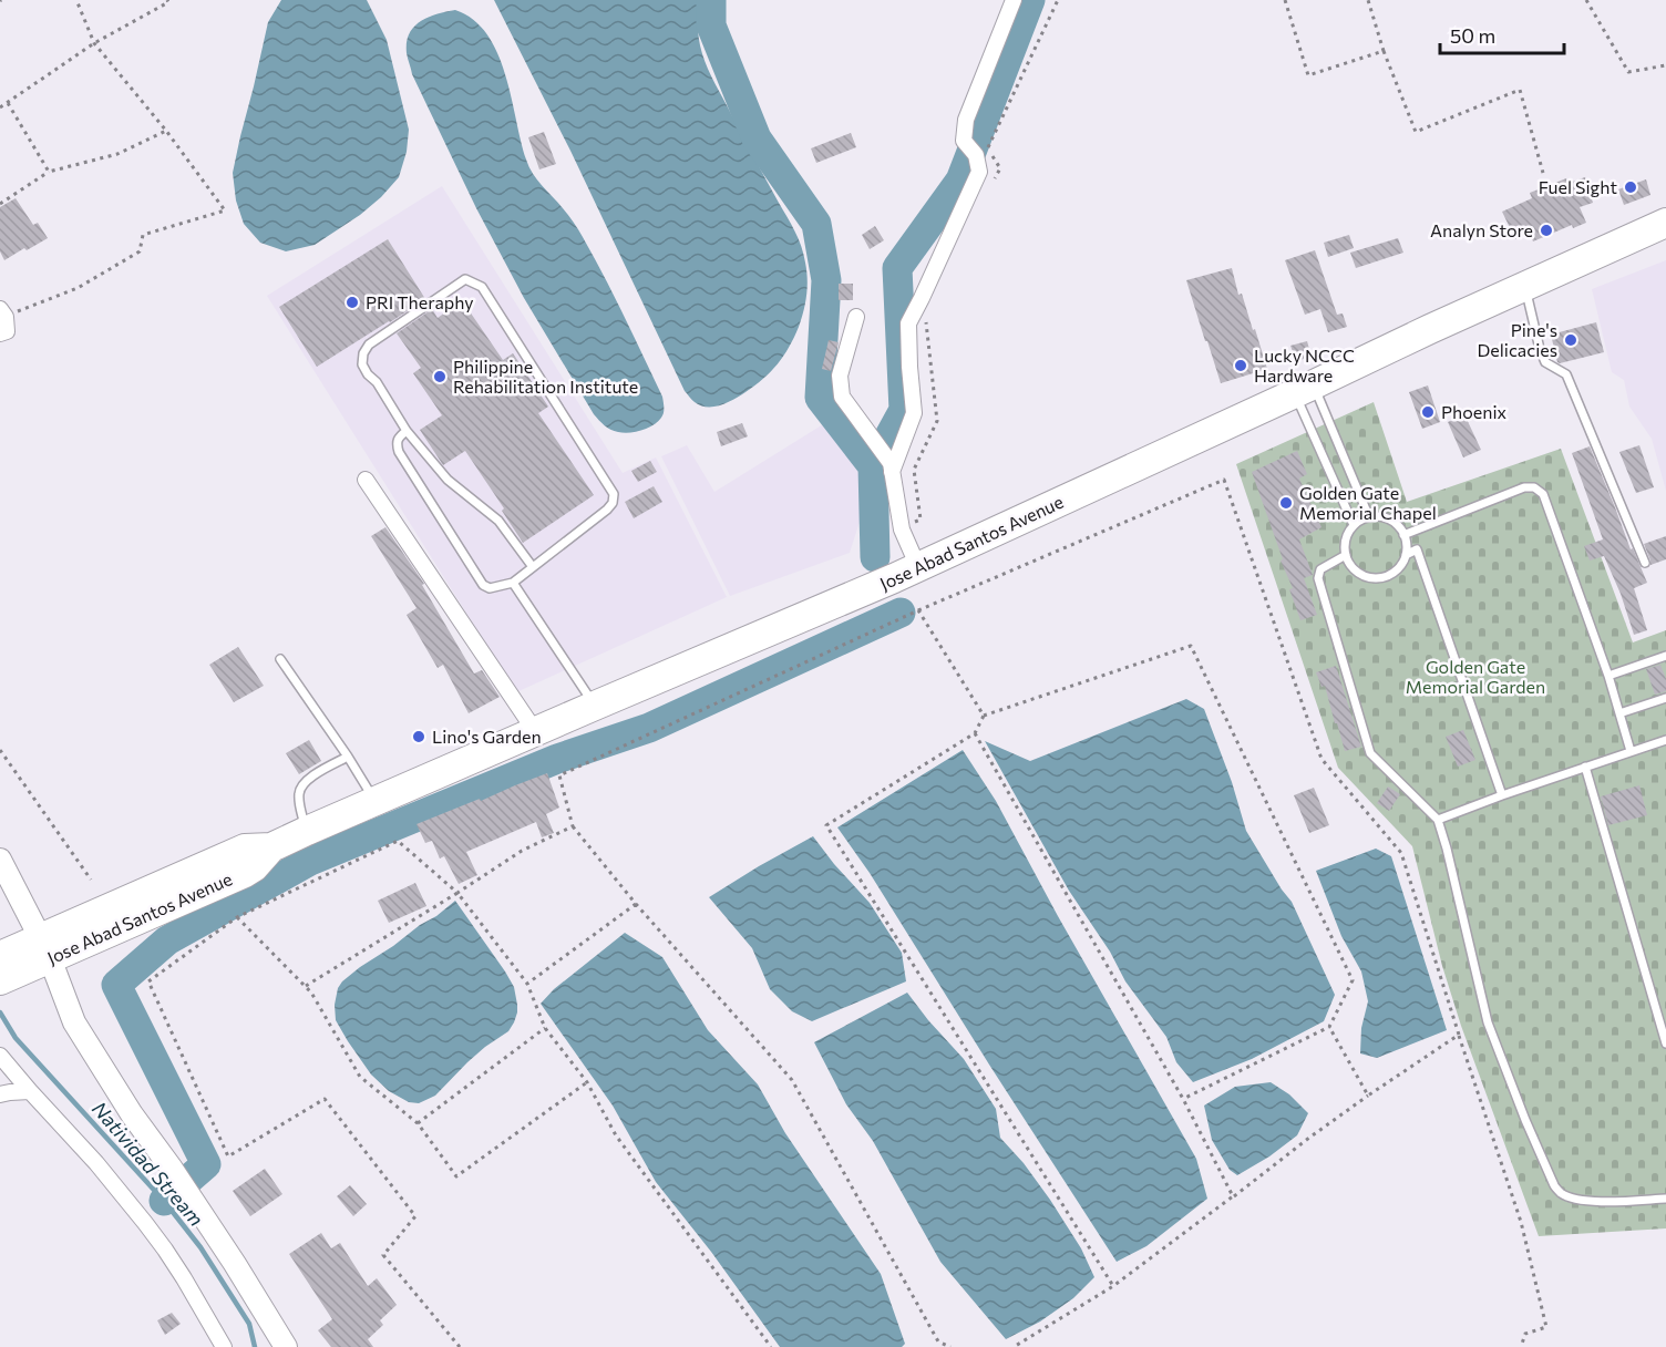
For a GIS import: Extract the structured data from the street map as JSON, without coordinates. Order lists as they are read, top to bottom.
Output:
{
  "streets": {
    "highway": ["Jose Abad Santos Avenue"]
  },
  "water": ["Natividad Stream"],
  "parks": ["Golden Gate Memorial Garden"],
  "places": [
    "Fuel Sight",
    "Analyn Store",
    "PRI Theraphy",
    "Pine's Delicacies",
    "Lucky NCCC Hardware",
    "Philippine Rehabilitation Institute",
    "Phoenix",
    "Golden Gate Memorial Chapel",
    "Lino's Garden"
  ],
  "scale_bar": "50 m"
}
